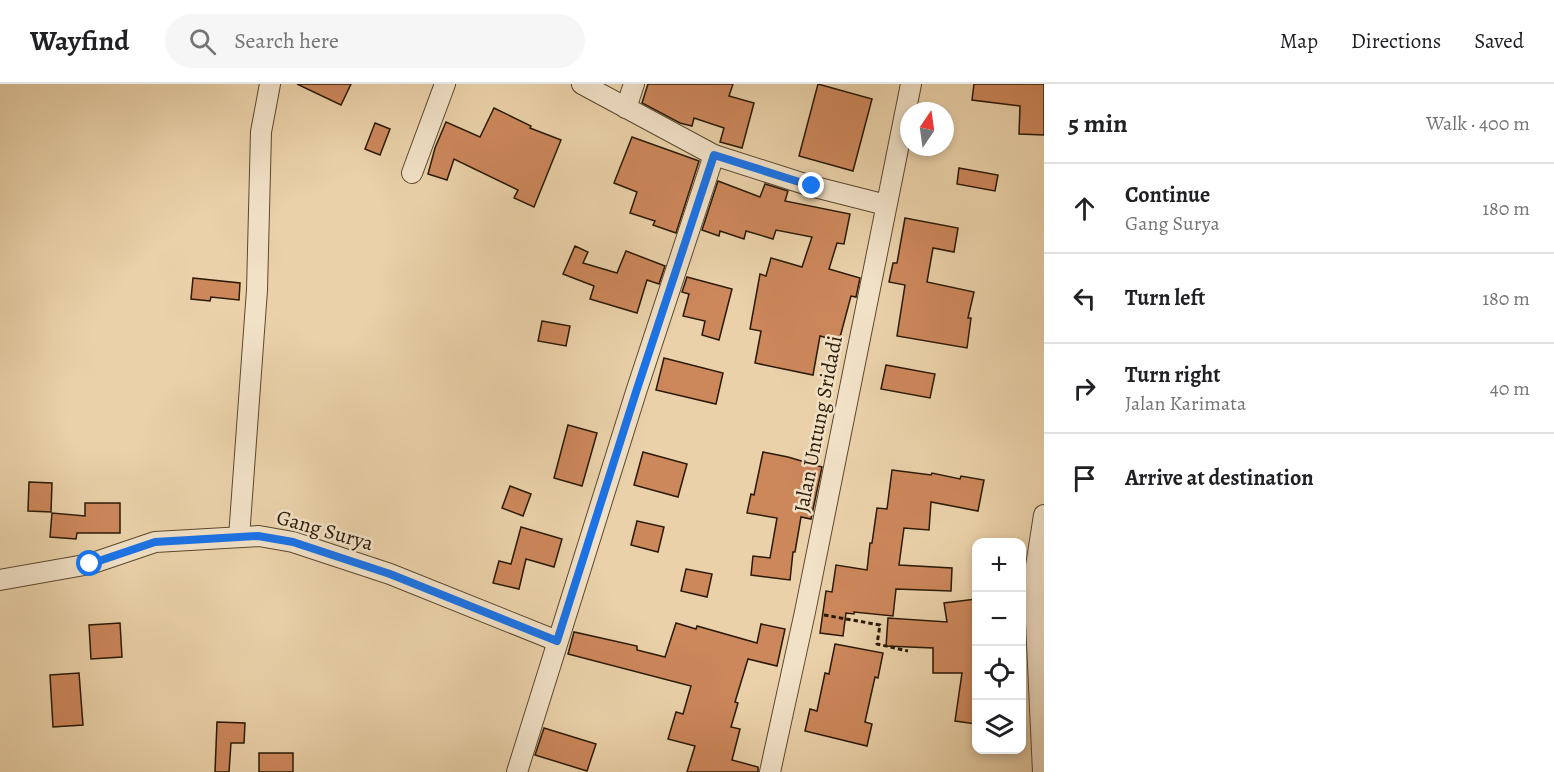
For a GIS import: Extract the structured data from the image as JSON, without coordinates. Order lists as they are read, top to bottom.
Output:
{
  "streets": {
    "street": ["Jalan Untung Sridadi", "Gang Surya"]
  },
  "north": "top",
  "page": {
    "header": "Wayfind",
    "search": "Search here",
    "nav": ["Map", "Directions", "Saved"],
    "heading": ["5 min", "Walk · 400 m"],
    "list": [
      ["Continue", "Gang Surya", "180 m"],
      ["Turn left", "180 m"],
      ["Turn right", "Jalan Karimata", "40 m"],
      "Arrive at destination"
    ],
    "map_buttons": ["+", "−"]
  }
}
